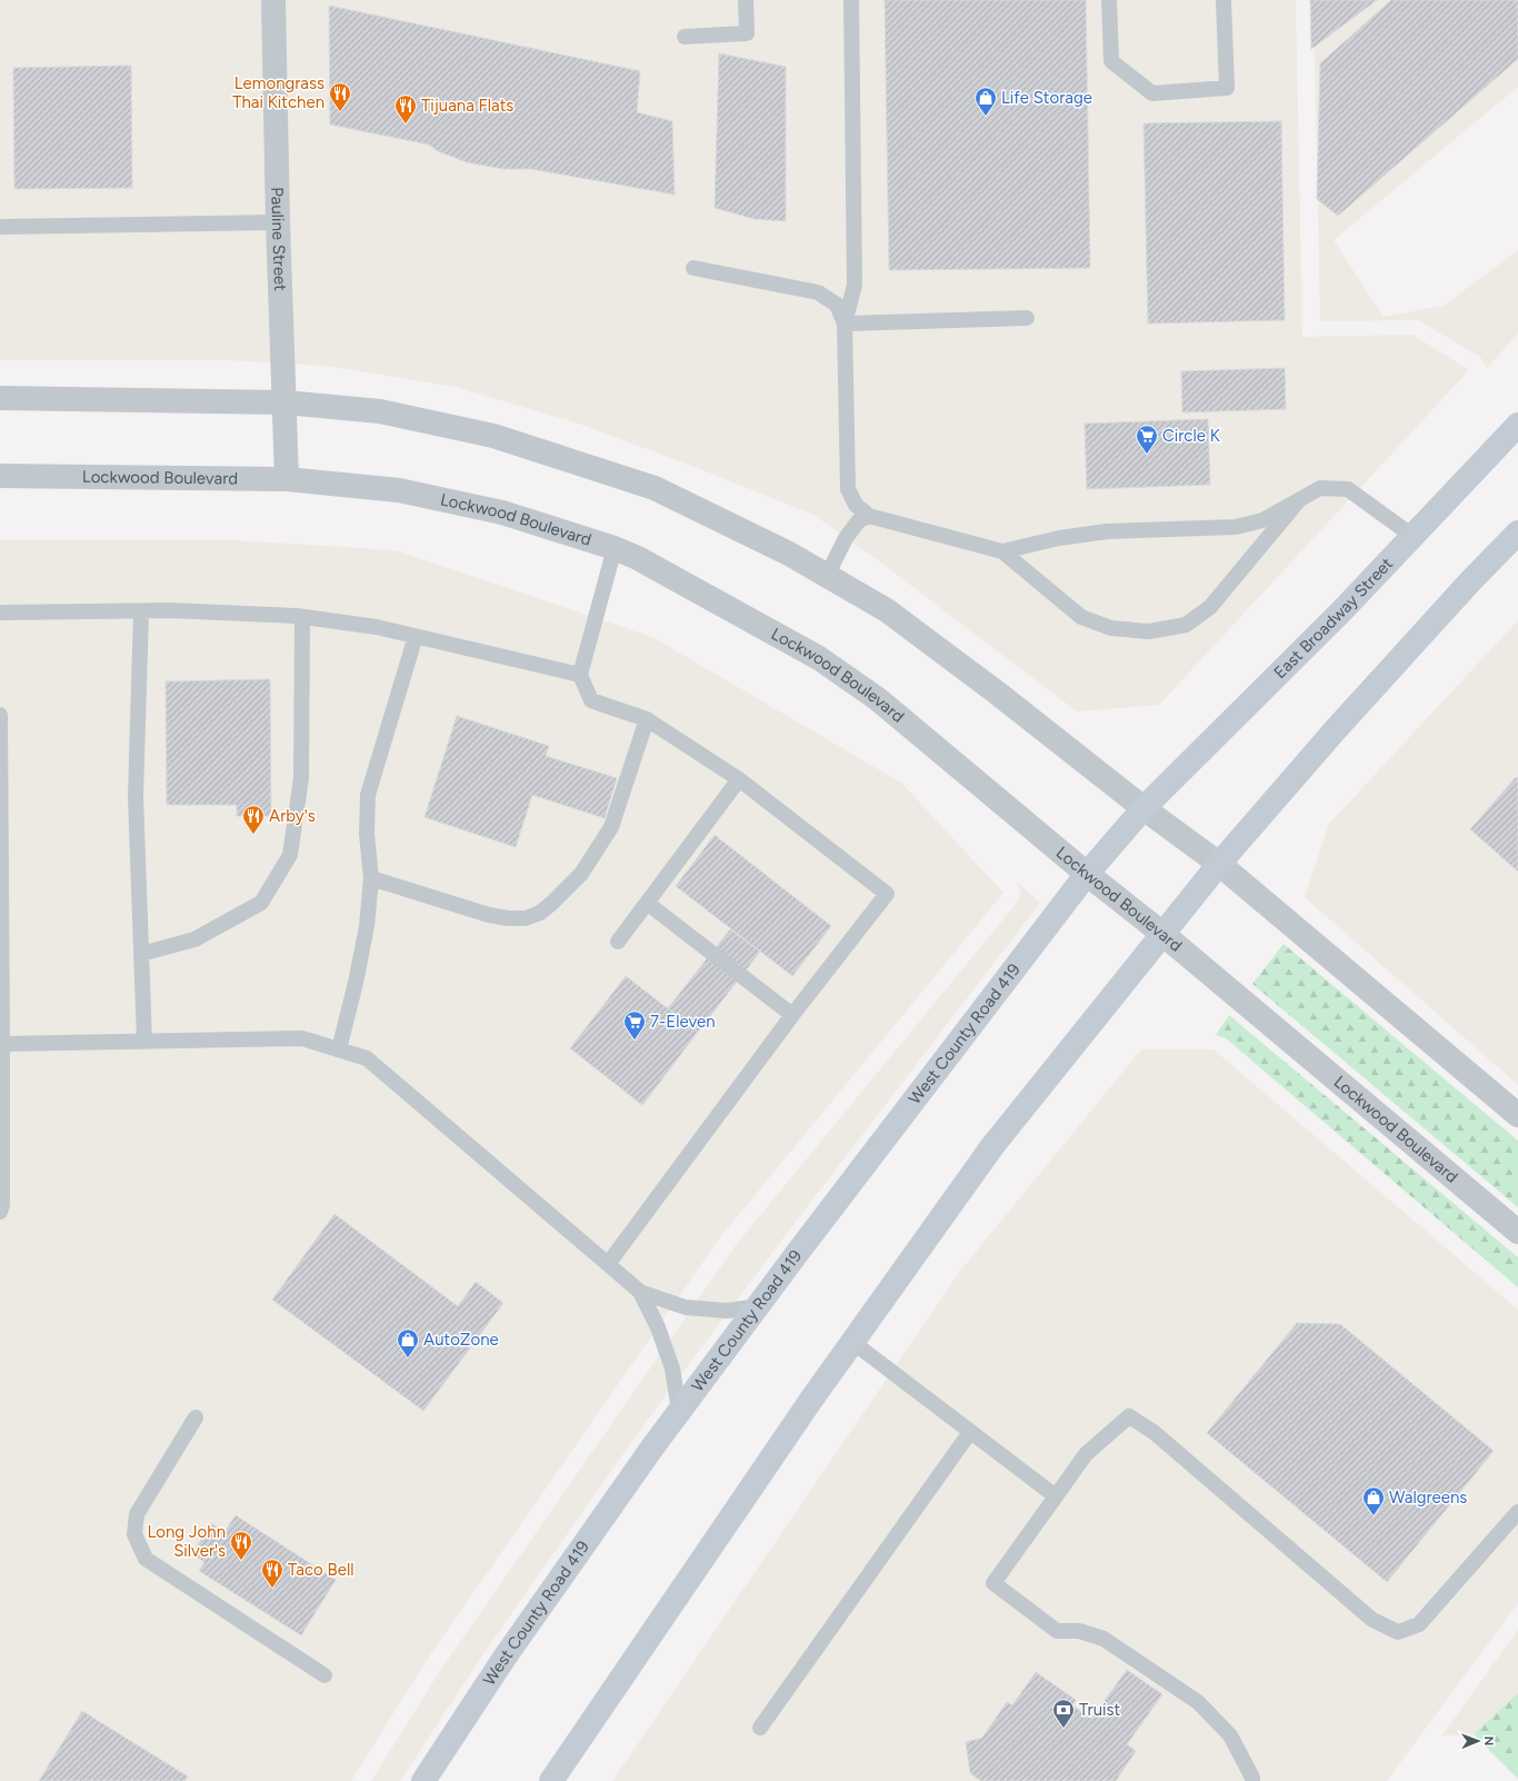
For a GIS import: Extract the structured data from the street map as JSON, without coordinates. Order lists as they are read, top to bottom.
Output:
{
  "streets": {
    "main road": ["East Broadway Street", "West County Road 419"],
    "street": ["Pauline Street", "Lockwood Boulevard"]
  },
  "crossings": [
    ["Pauline Street", "Lockwood Boulevard"],
    ["Lockwood Boulevard", "East Broadway Street"],
    ["Lockwood Boulevard", "West County Road 419"],
    ["East Broadway Street", "West County Road 419"]
  ],
  "places": {
    "restaurant": [
      "Lemongrass Thai Kitchen",
      "Tijuana Flats",
      "Arby's",
      "Long John Silver's",
      "Taco Bell"
    ],
    "shop": ["Life Storage", "AutoZone", "Walgreens"],
    "supermarket": ["Circle K", "7-Eleven"],
    "bank": ["Truist"]
  },
  "north": "right"
}
